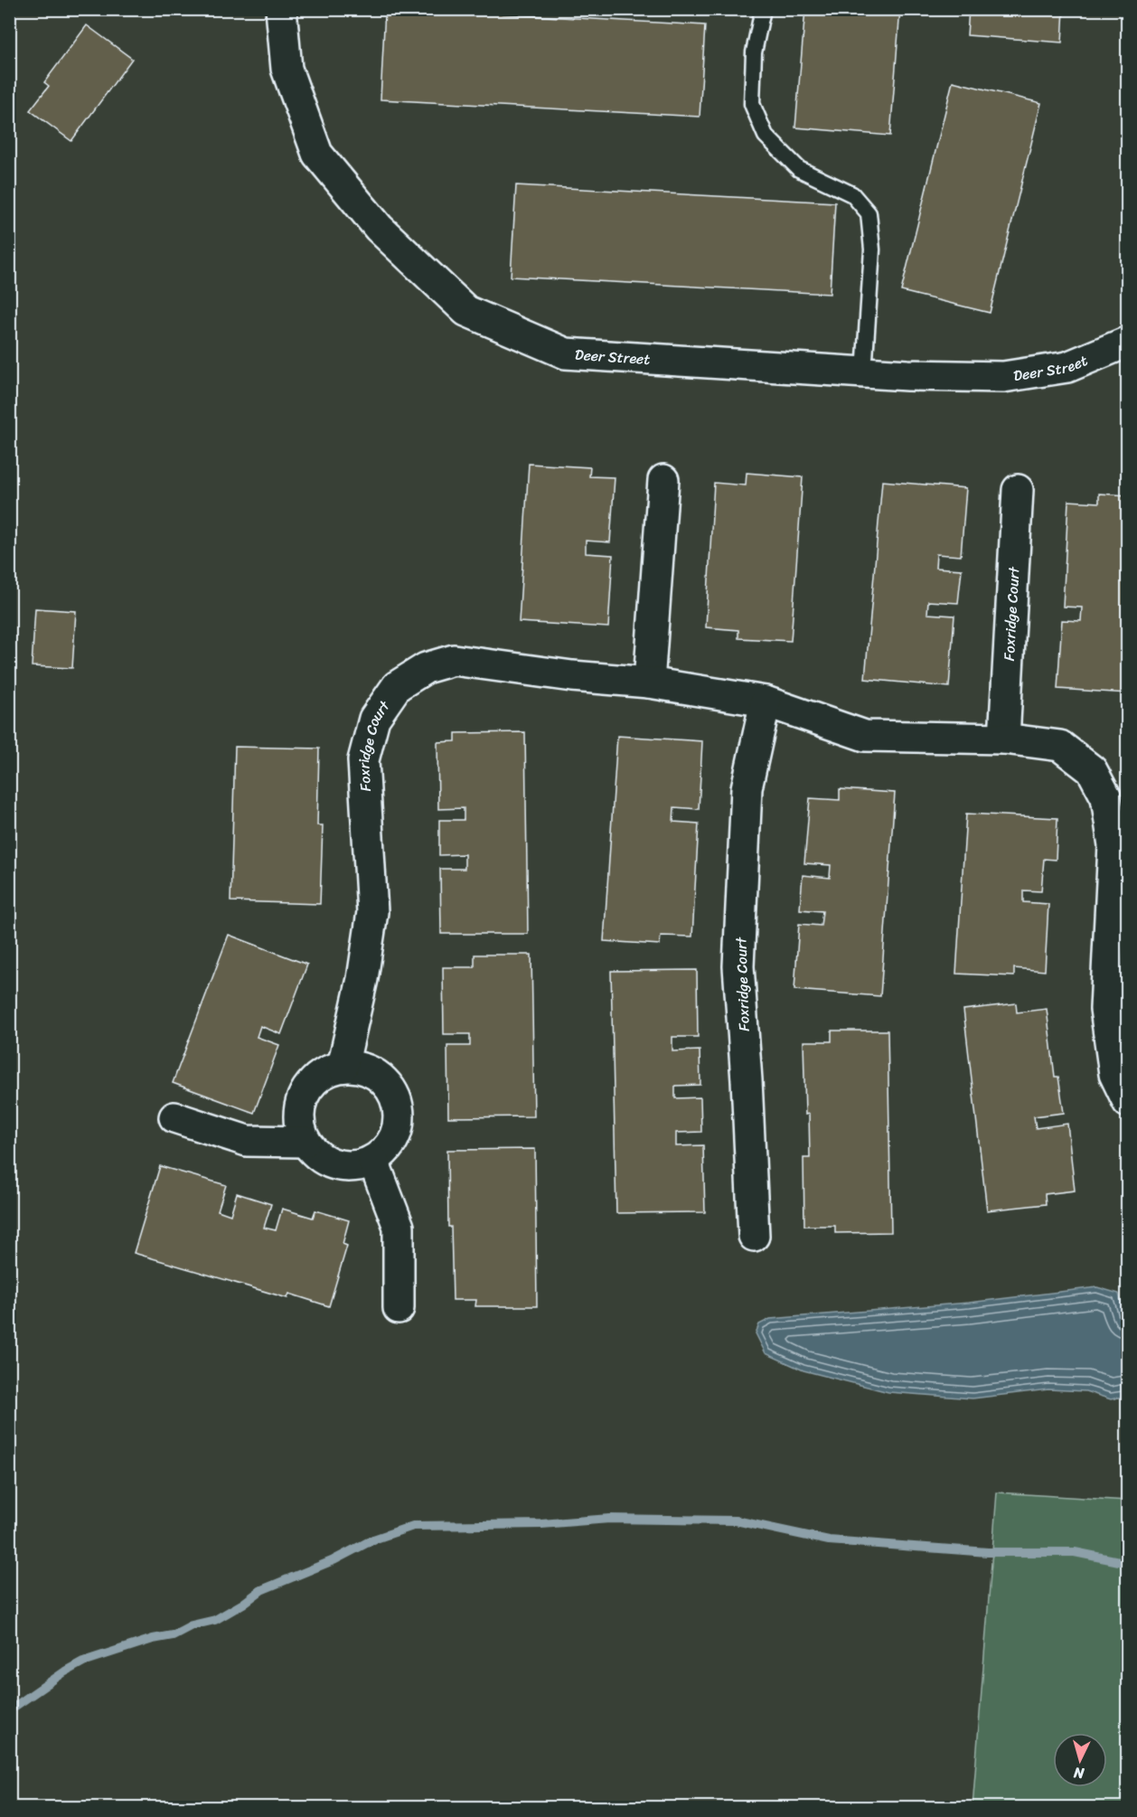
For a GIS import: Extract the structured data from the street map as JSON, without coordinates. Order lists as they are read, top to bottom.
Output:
{
  "streets": {
    "street": ["Deer Street", "Foxridge Court"]
  },
  "north": "bottom"
}
